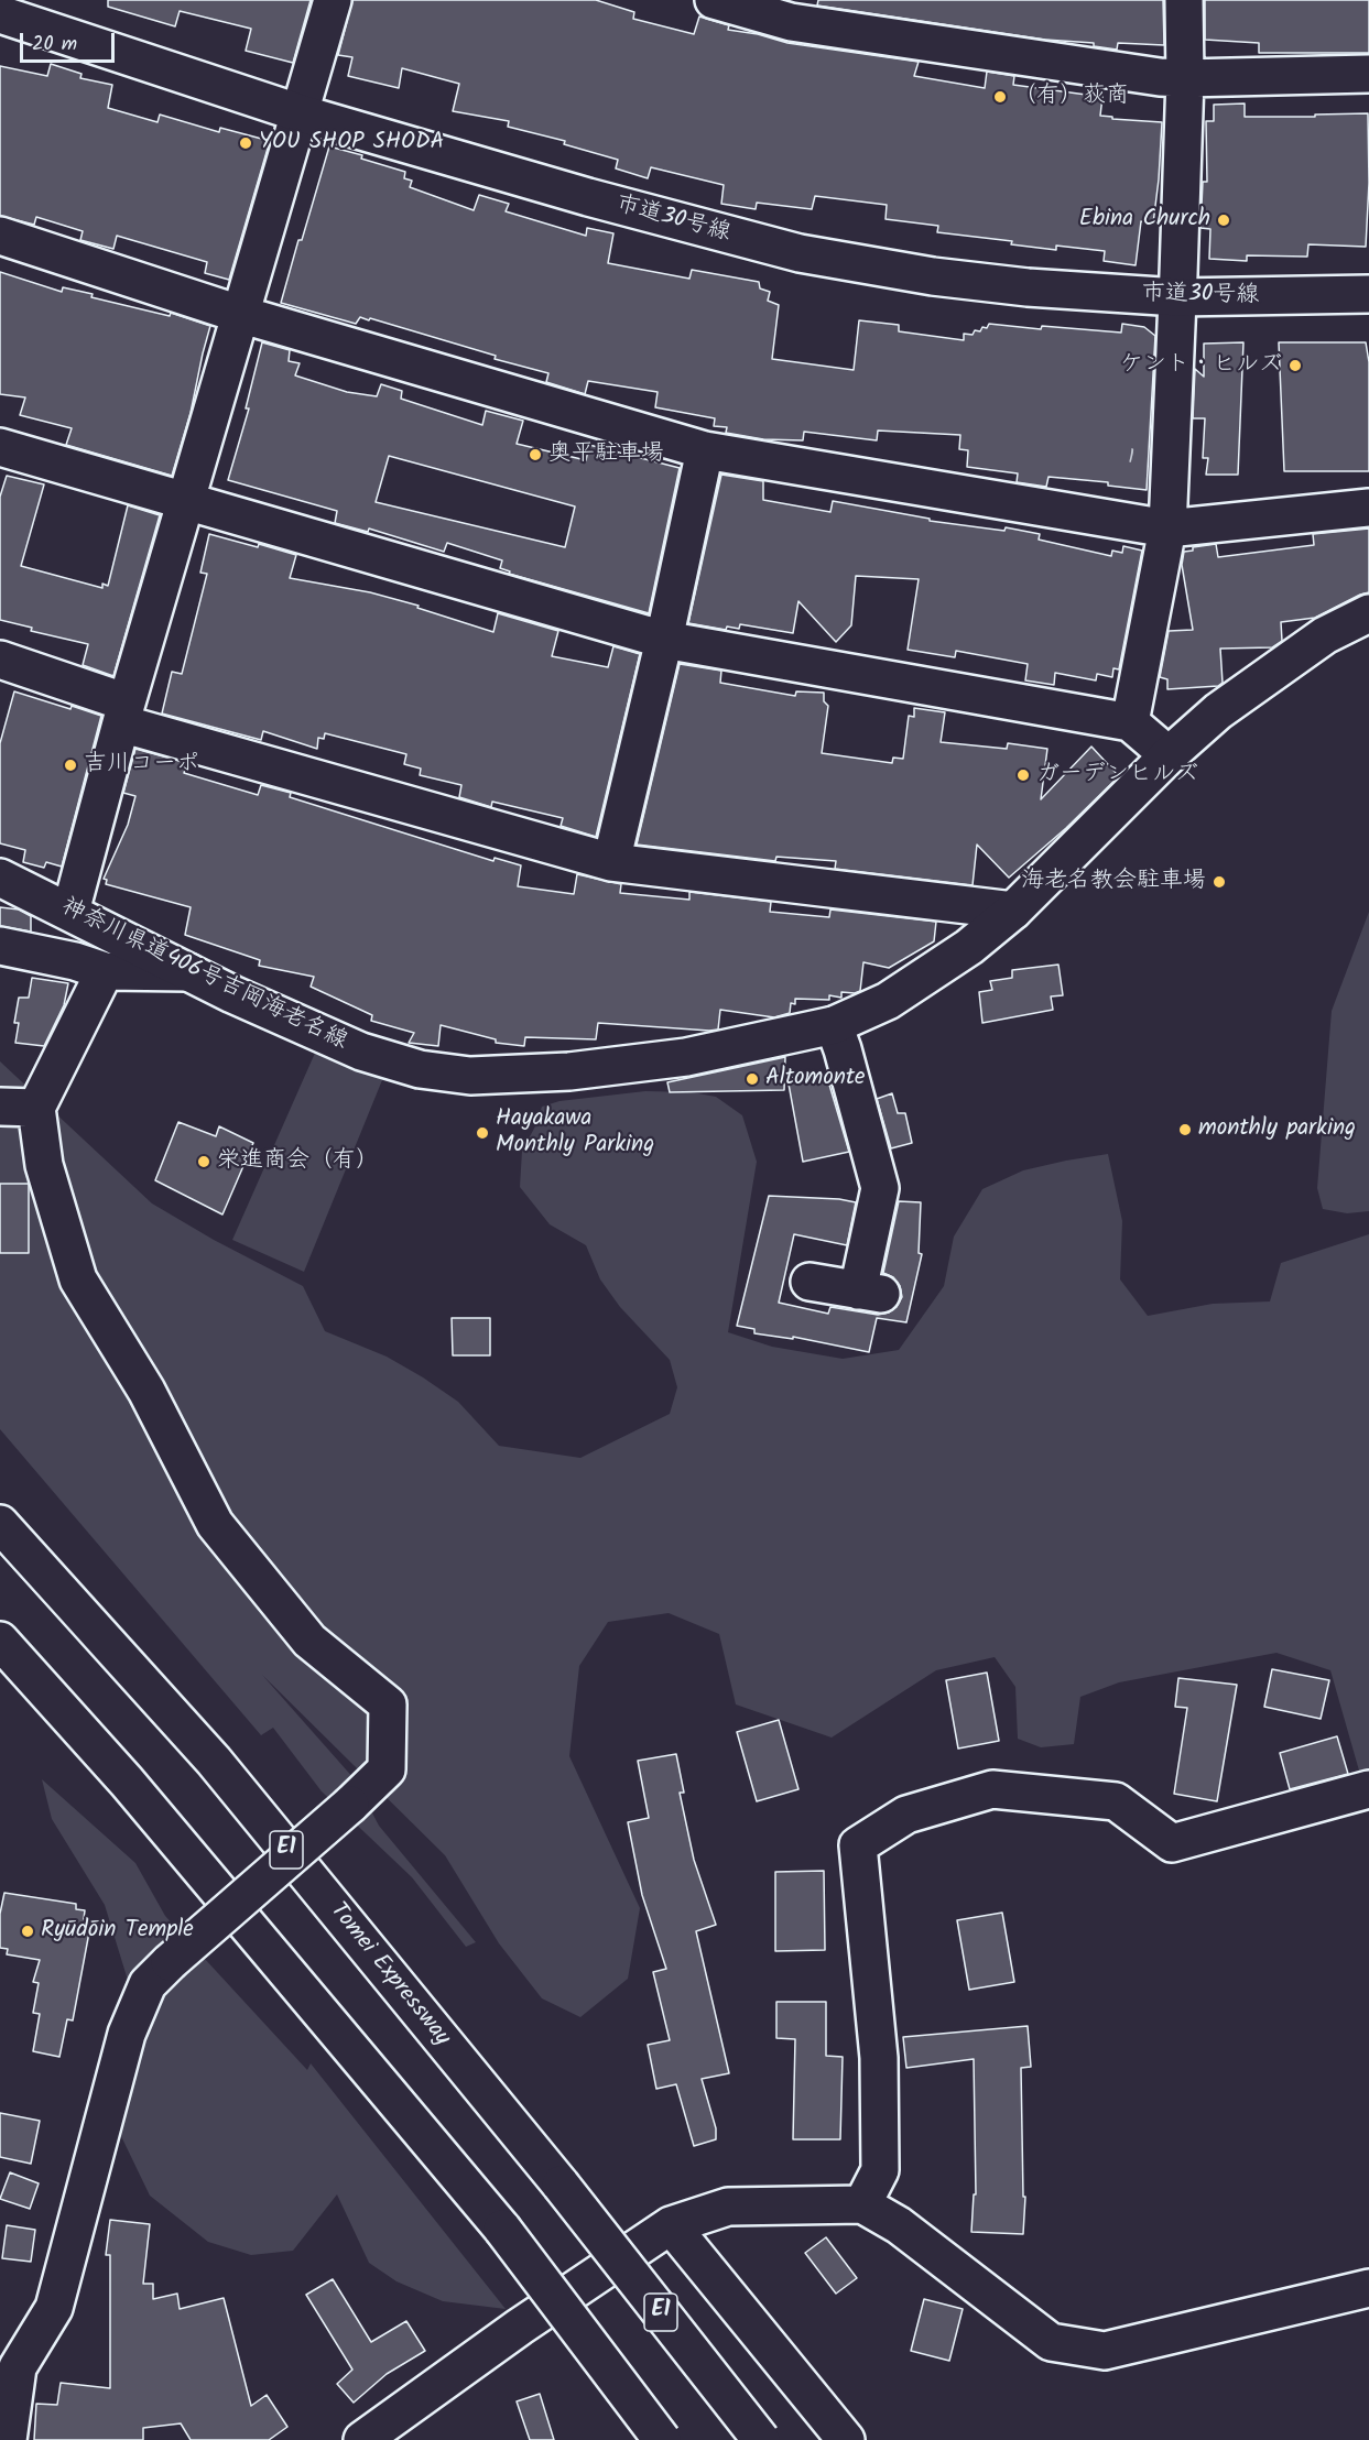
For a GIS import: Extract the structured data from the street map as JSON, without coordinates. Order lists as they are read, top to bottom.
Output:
{
  "streets": {
    "main road": [
      "市道30号線",
      "神奈川県道406号吉岡海老名線",
      "E1",
      "Tomei Expressway"
    ]
  },
  "places": [
    "（有）荻商",
    "YOU SHOP SHODA",
    "Ebina Church",
    "ケント・ヒルズ",
    "奥平駐車場",
    "吉川コーポ",
    "ガーデンヒルズ",
    "海老名教会駐車場",
    "Altomonte",
    "monthly parking",
    "Hayakawa Monthly Parking",
    "栄進商会（有）",
    "Ryūdōin Temple"
  ],
  "house_numbers": ["1"],
  "scale_bar": "20 m"
}
